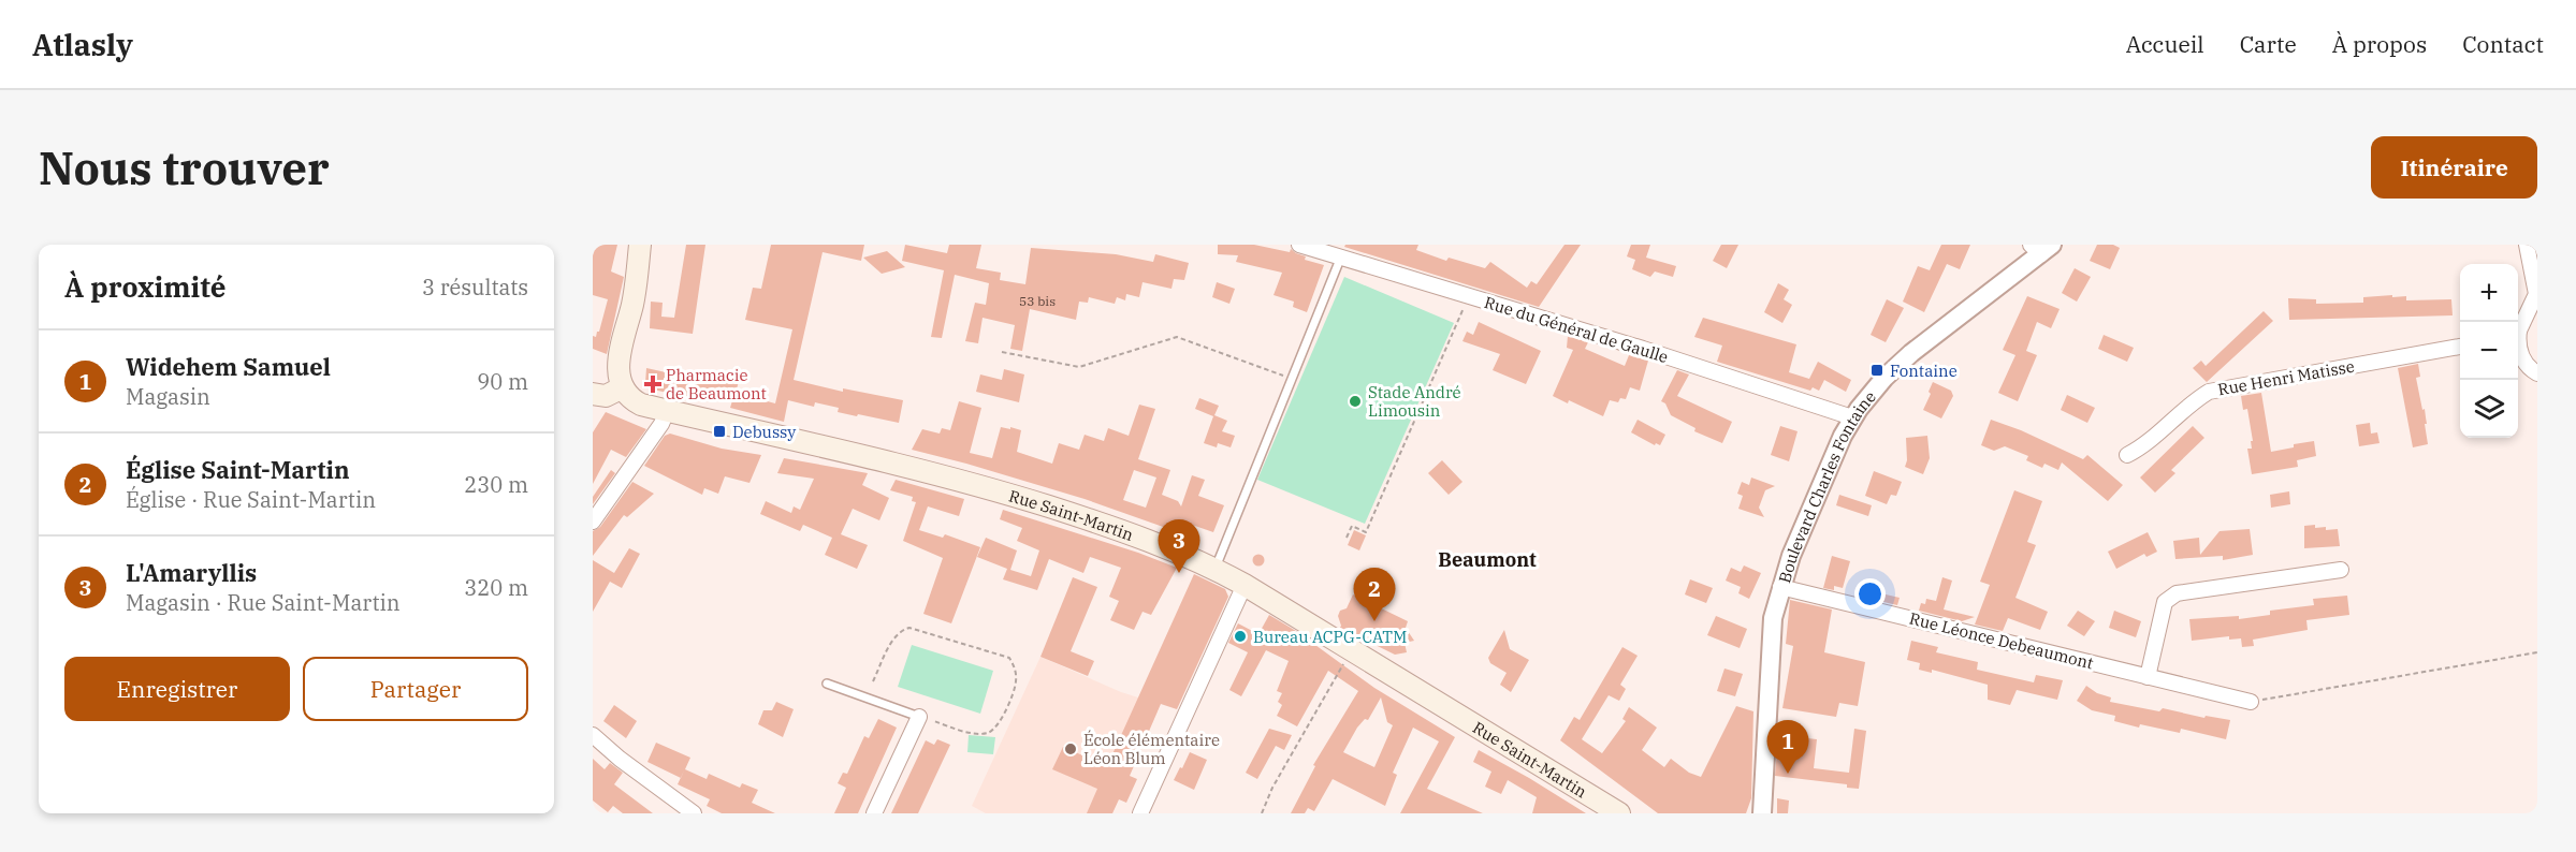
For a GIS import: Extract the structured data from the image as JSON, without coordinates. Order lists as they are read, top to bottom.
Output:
{
  "streets": {
    "main road": ["Rue Saint-Martin"],
    "street": [
      "Rue du Général de Gaulle",
      "Rue Henri Matisse",
      "Boulevard Charles Fontaine",
      "Rue Léonce Debeaumont"
    ]
  },
  "crossings": [
    ["Rue du Général de Gaulle", "Boulevard Charles Fontaine"],
    ["Boulevard Charles Fontaine", "Rue Léonce Debeaumont"]
  ],
  "districts": ["Beaumont"],
  "places": {
    "transit": ["Fontaine", "Debussy"],
    "health": ["Pharmacie de Beaumont"],
    "other": ["Stade André Limousin", "Bureau ACPG-CATM", "École élémentaire Léon Blum"]
  },
  "house_numbers": ["53 bis"],
  "page": {
    "header": "Atlasly",
    "nav": [
      "Accueil",
      "Carte",
      "À propos",
      "Contact"
    ],
    "buttons": [
      "Itinéraire",
      ["Enregistrer", "Partager"]
    ],
    "title": "Nous trouver",
    "heading": ["À proximité", "3 résultats"],
    "map_buttons": ["+", "−"],
    "list": [
      {
        "mark": "1",
        "name": "Widehem Samuel",
        "note": "Magasin",
        "value": "90 m"
      },
      {
        "mark": "2",
        "name": "Église Saint-Martin",
        "note": "Église · Rue Saint-Martin",
        "value": "230 m"
      },
      {
        "mark": "3",
        "name": "L'Amaryllis",
        "note": "Magasin · Rue Saint-Martin",
        "value": "320 m"
      }
    ],
    "pins": ["3", "2", "1"]
  }
}
